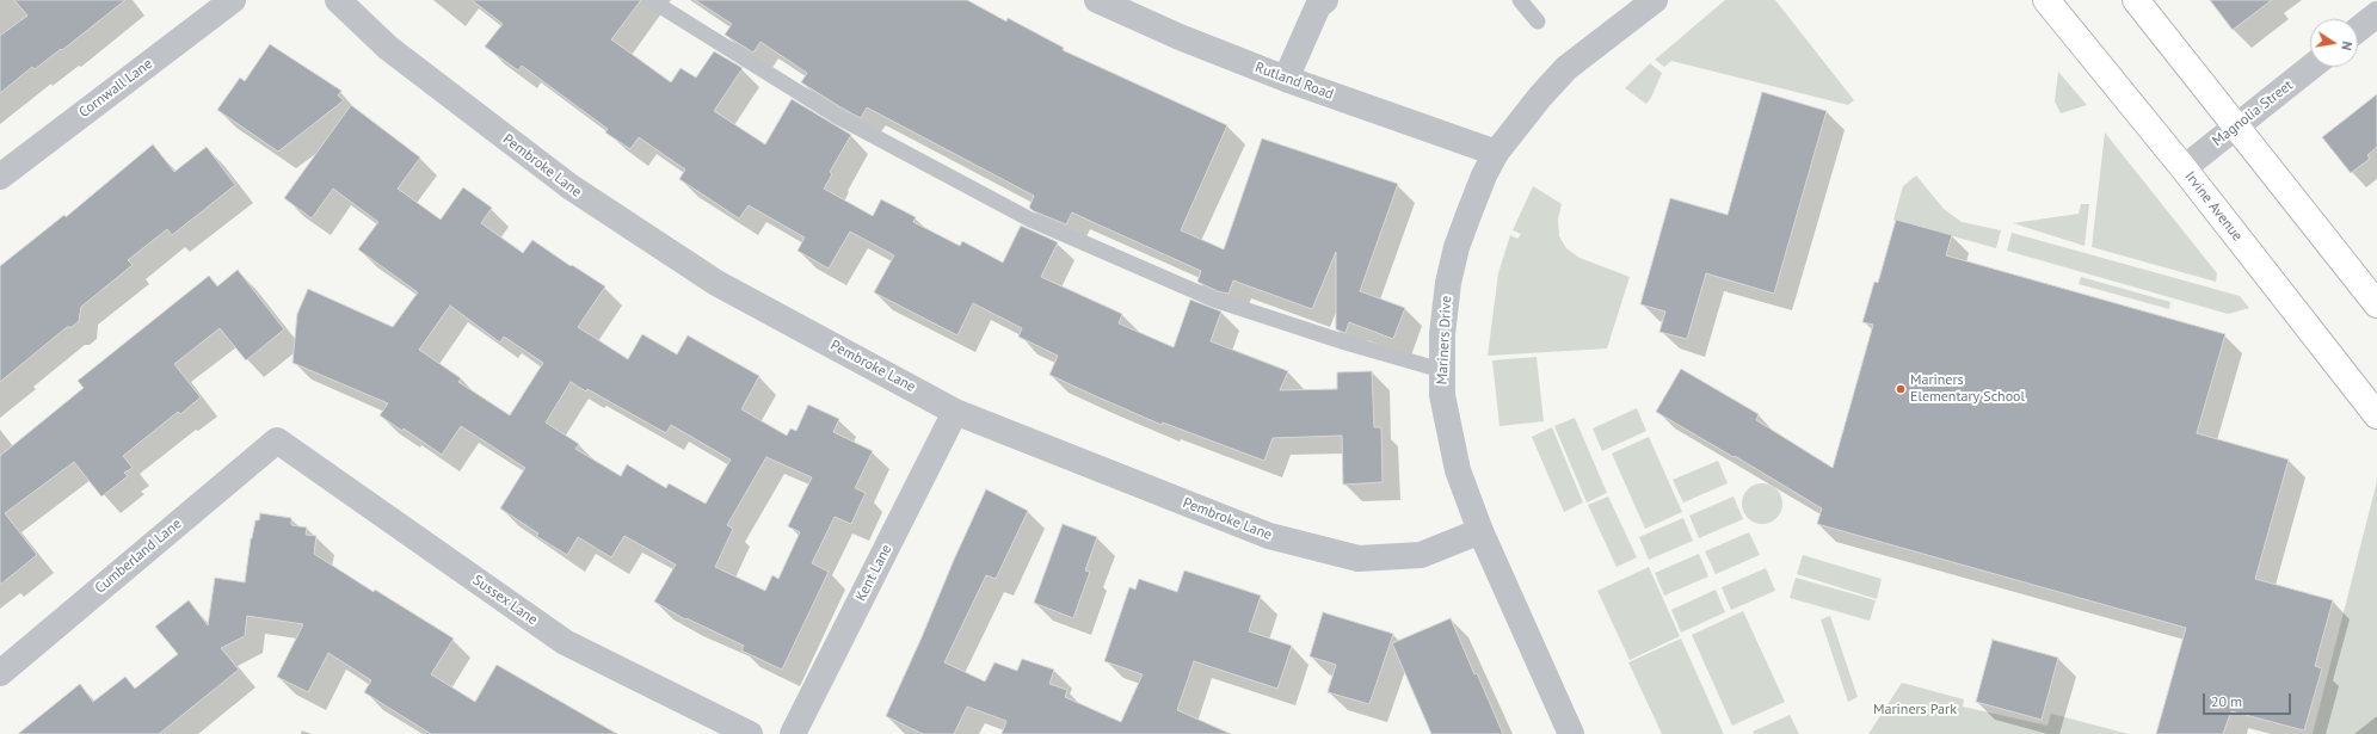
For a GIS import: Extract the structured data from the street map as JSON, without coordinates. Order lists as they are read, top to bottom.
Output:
{
  "streets": {
    "main road": ["Irvine Avenue"],
    "street": [
      "Rutland Road",
      "Cornwall Lane",
      "Magnolia Street",
      "Pembroke Lane",
      "Mariners Drive",
      "Cumberland Lane",
      "Kent Lane",
      "Sussex Lane"
    ]
  },
  "crossings": [
    ["Rutland Road", "Mariners Drive"],
    ["Magnolia Street", "Irvine Avenue"],
    ["Pembroke Lane", "Mariners Drive"],
    ["Pembroke Lane", "Kent Lane"],
    ["Cumberland Lane", "Sussex Lane"]
  ],
  "parks": ["Mariners Park"],
  "places": ["Mariners Elementary School"],
  "scale_bar": "20 m",
  "north": "right"
}
